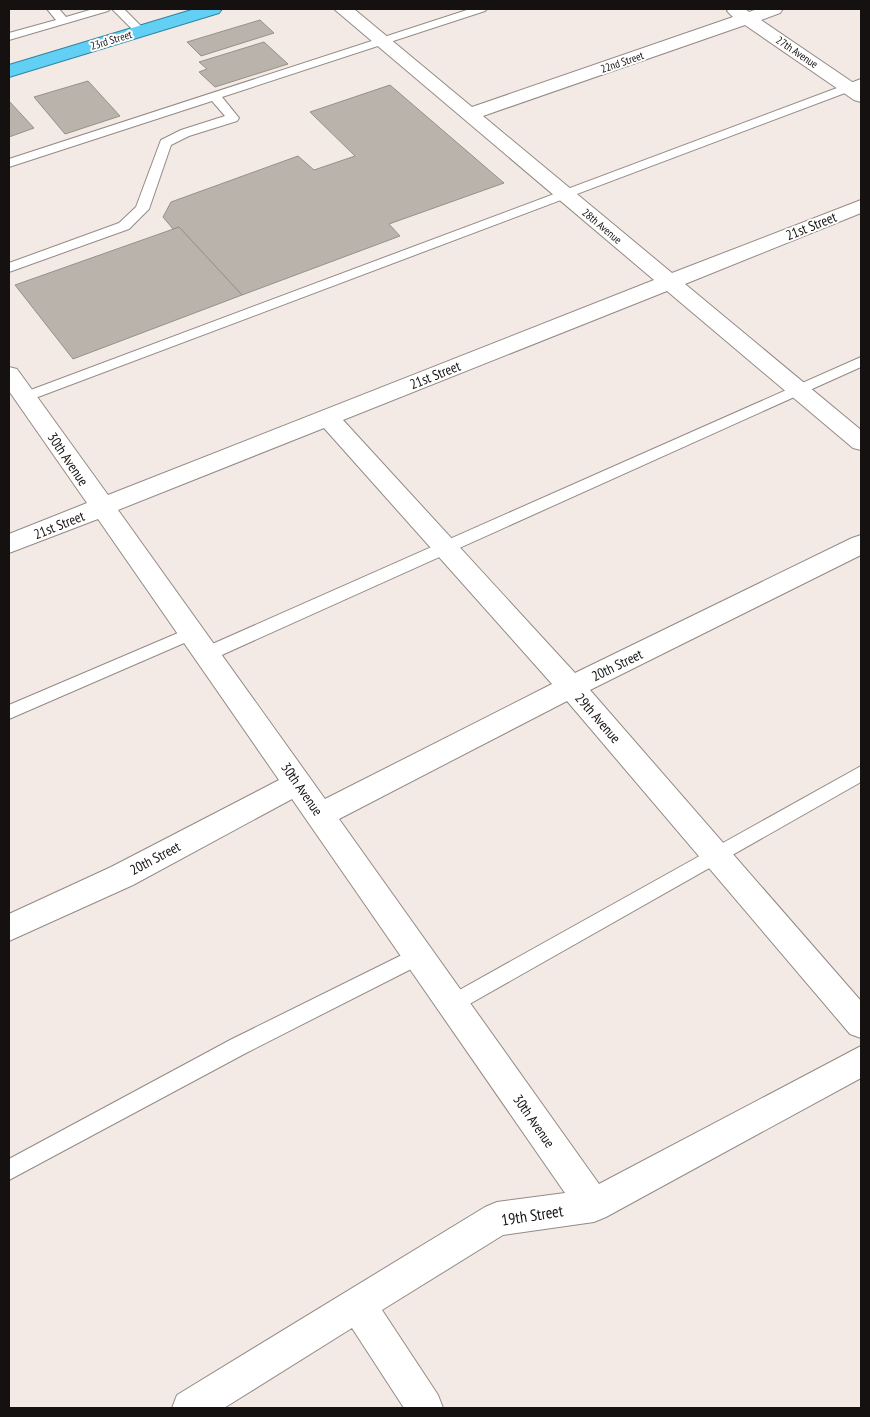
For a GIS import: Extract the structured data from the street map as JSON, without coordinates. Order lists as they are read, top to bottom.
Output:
{
  "streets": {
    "highway": ["23rd Street"],
    "street": [
      "27th Avenue",
      "22nd Street",
      "28th Avenue",
      "21st Street",
      "30th Avenue",
      "20th Street",
      "29th Avenue",
      "19th Street"
    ]
  },
  "crossings": [
    ["27th Avenue", "22nd Street"],
    ["22nd Street", "28th Avenue"],
    ["28th Avenue", "21st Street"],
    ["21st Street", "30th Avenue"],
    ["21st Street", "29th Avenue"],
    ["30th Avenue", "20th Street"],
    ["30th Avenue", "19th Street"],
    ["20th Street", "29th Avenue"]
  ]
}
